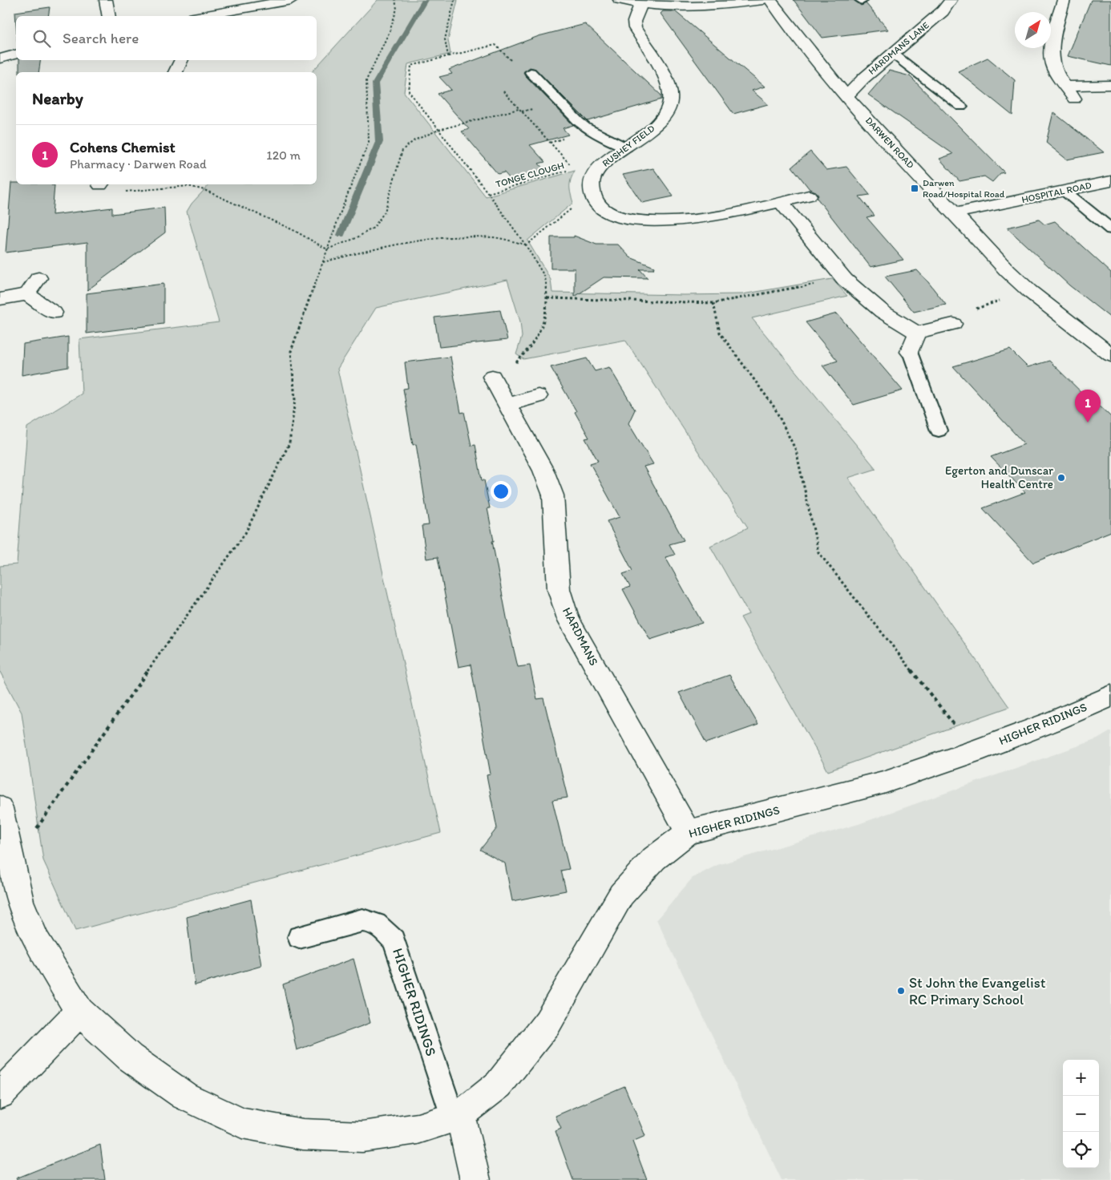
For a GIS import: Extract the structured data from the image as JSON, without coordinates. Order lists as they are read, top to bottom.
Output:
{
  "streets": {
    "street": [
      "HARDMANS LANE",
      "DARWEN ROAD",
      "RUSHEY FIELD",
      "HOSPITAL ROAD",
      "HARDMANS",
      "HIGHER RIDINGS"
    ],
    "path": ["TONGE CLOUGH"]
  },
  "crossings": [
    ["HARDMANS LANE", "DARWEN ROAD"],
    ["DARWEN ROAD", "HOSPITAL ROAD"],
    ["HARDMANS", "HIGHER RIDINGS"]
  ],
  "places": {
    "transit": ["Darwen Road/Hospital Road"],
    "other": ["Egerton and Dunscar Health Centre", "St John the Evangelist RC Primary School"]
  },
  "north": "top right",
  "page": {
    "search": "Search here",
    "heading": "Nearby",
    "list": [
      {
        "mark": "1",
        "name": "Cohens Chemist",
        "note": "Pharmacy · Darwen Road",
        "value": "120 m"
      }
    ],
    "pins": "1",
    "map_buttons": ["+", "−"]
  }
}
